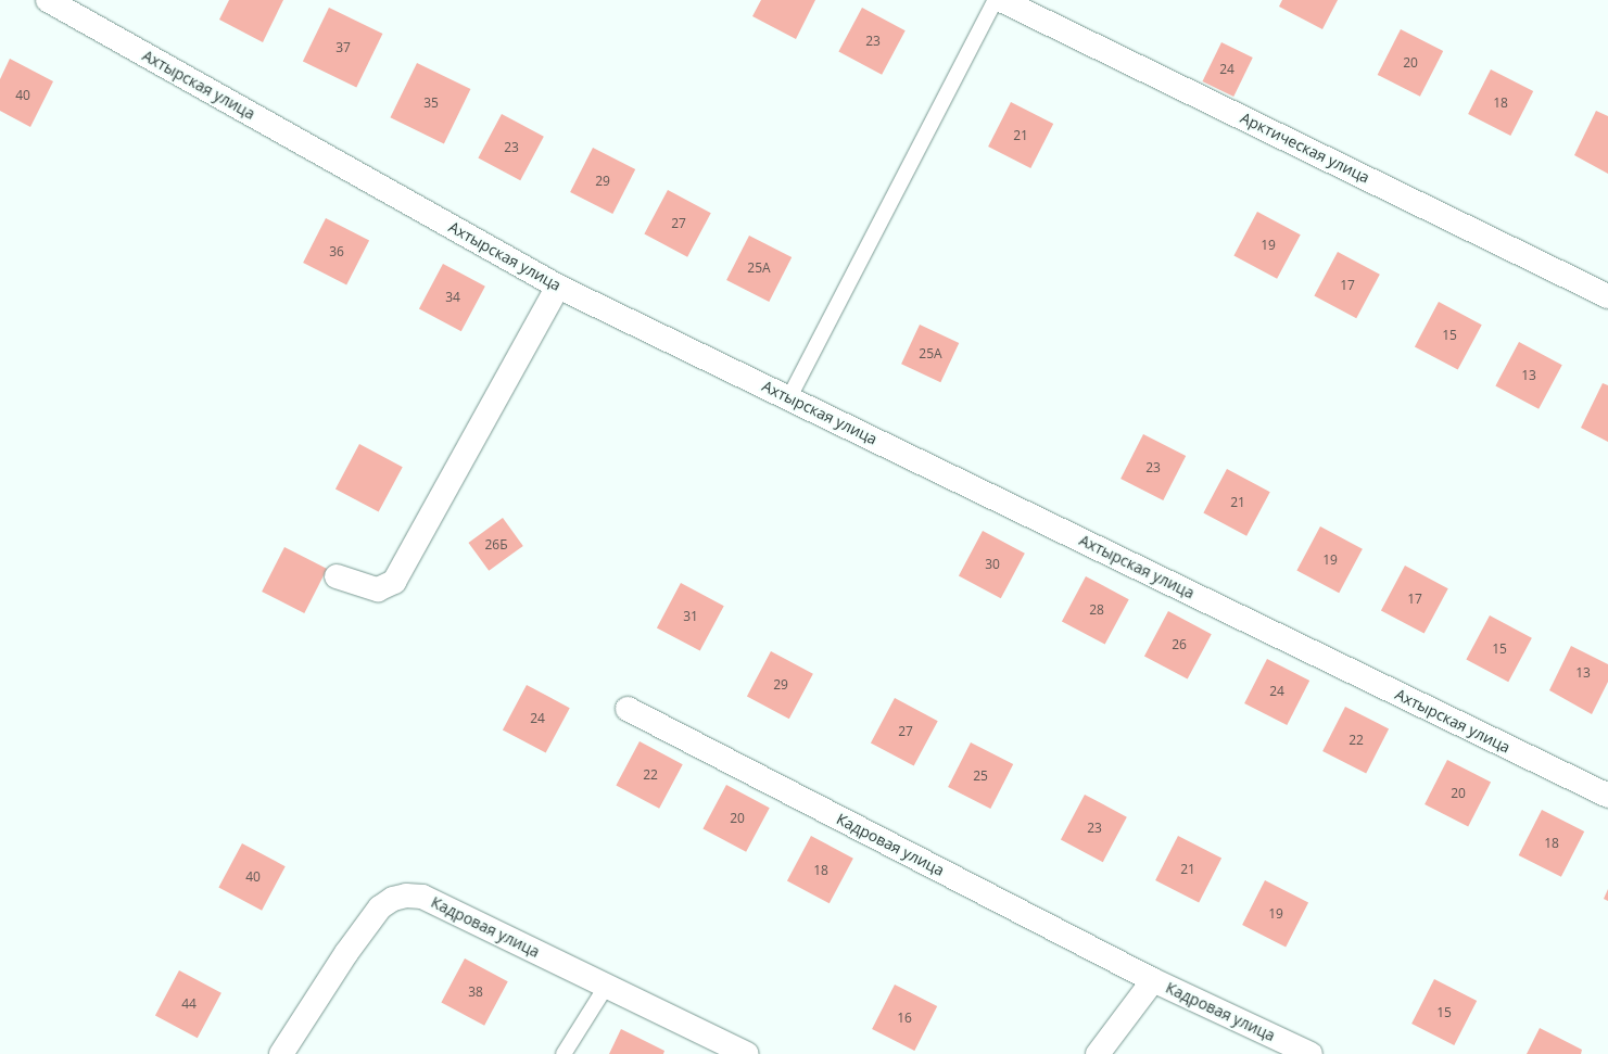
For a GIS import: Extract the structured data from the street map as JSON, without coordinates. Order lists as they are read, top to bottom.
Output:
{
  "streets": {
    "street": ["Ахтырская улица", "Арктическая улица", "Кадровая улица"]
  },
  "house_numbers": [
    "23",
    "37",
    "20",
    "24",
    "40",
    "35",
    "18",
    "21",
    "23",
    "29",
    "27",
    "19",
    "36",
    "25А",
    "17",
    "34",
    "15",
    "25А",
    "13",
    "23",
    "21",
    "26Б",
    "19",
    "30",
    "17",
    "28",
    "31",
    "26",
    "15",
    "13",
    "29",
    "24",
    "24",
    "27",
    "22",
    "22",
    "25",
    "20",
    "20",
    "23",
    "18",
    "21",
    "18",
    "40",
    "19",
    "38",
    "44",
    "15",
    "16"
  ]
}
